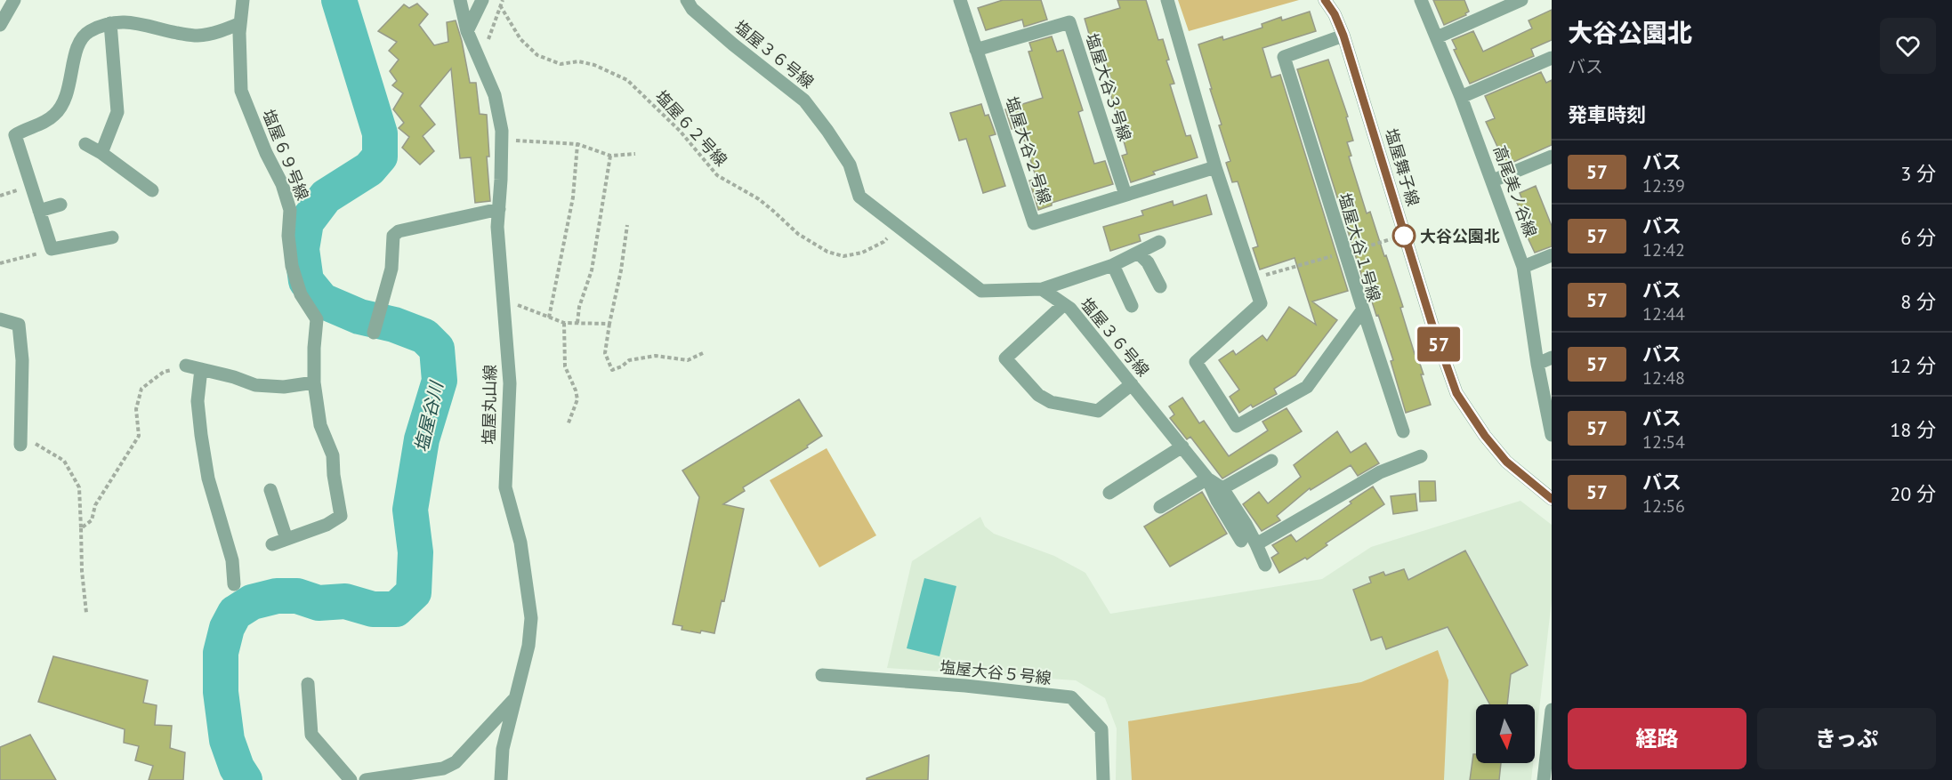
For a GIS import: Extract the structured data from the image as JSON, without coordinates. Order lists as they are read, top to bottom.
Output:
{
  "streets": {
    "street": [
      "塩屋３６号線",
      "塩屋大谷３号線",
      "塩屋大谷２号線",
      "塩屋６９号線",
      "塩屋舞子線",
      "高尾美ノ谷線",
      "塩屋大谷１号線",
      "塩屋丸山線",
      "塩屋大谷５号線"
    ],
    "path": ["塩屋６２号線"]
  },
  "crossings": [
    ["塩屋３６号線", "塩屋６２号線"],
    ["塩屋大谷３号線", "塩屋大谷２号線"],
    ["塩屋大谷２号線", "塩屋大谷１号線"],
    ["塩屋舞子線", "塩屋大谷１号線"]
  ],
  "water": ["塩屋谷川"],
  "places": ["大谷公園北"],
  "lines": ["bus line 57"],
  "north": "bottom",
  "page": {
    "on_map": "57",
    "heading": [
      ["大谷公園北", "バス"],
      "発車時刻"
    ],
    "list": [
      {
        "mark": "57",
        "name": "バス",
        "note": "12:39",
        "value": "3 分"
      },
      {
        "mark": "57",
        "name": "バス",
        "note": "12:42",
        "value": "6 分"
      },
      {
        "mark": "57",
        "name": "バス",
        "note": "12:44",
        "value": "8 分"
      },
      {
        "mark": "57",
        "name": "バス",
        "note": "12:48",
        "value": "12 分"
      },
      {
        "mark": "57",
        "name": "バス",
        "note": "12:54",
        "value": "18 分"
      },
      {
        "mark": "57",
        "name": "バス",
        "note": "12:56",
        "value": "20 分"
      }
    ],
    "buttons": ["経路", "きっぷ"]
  }
}
